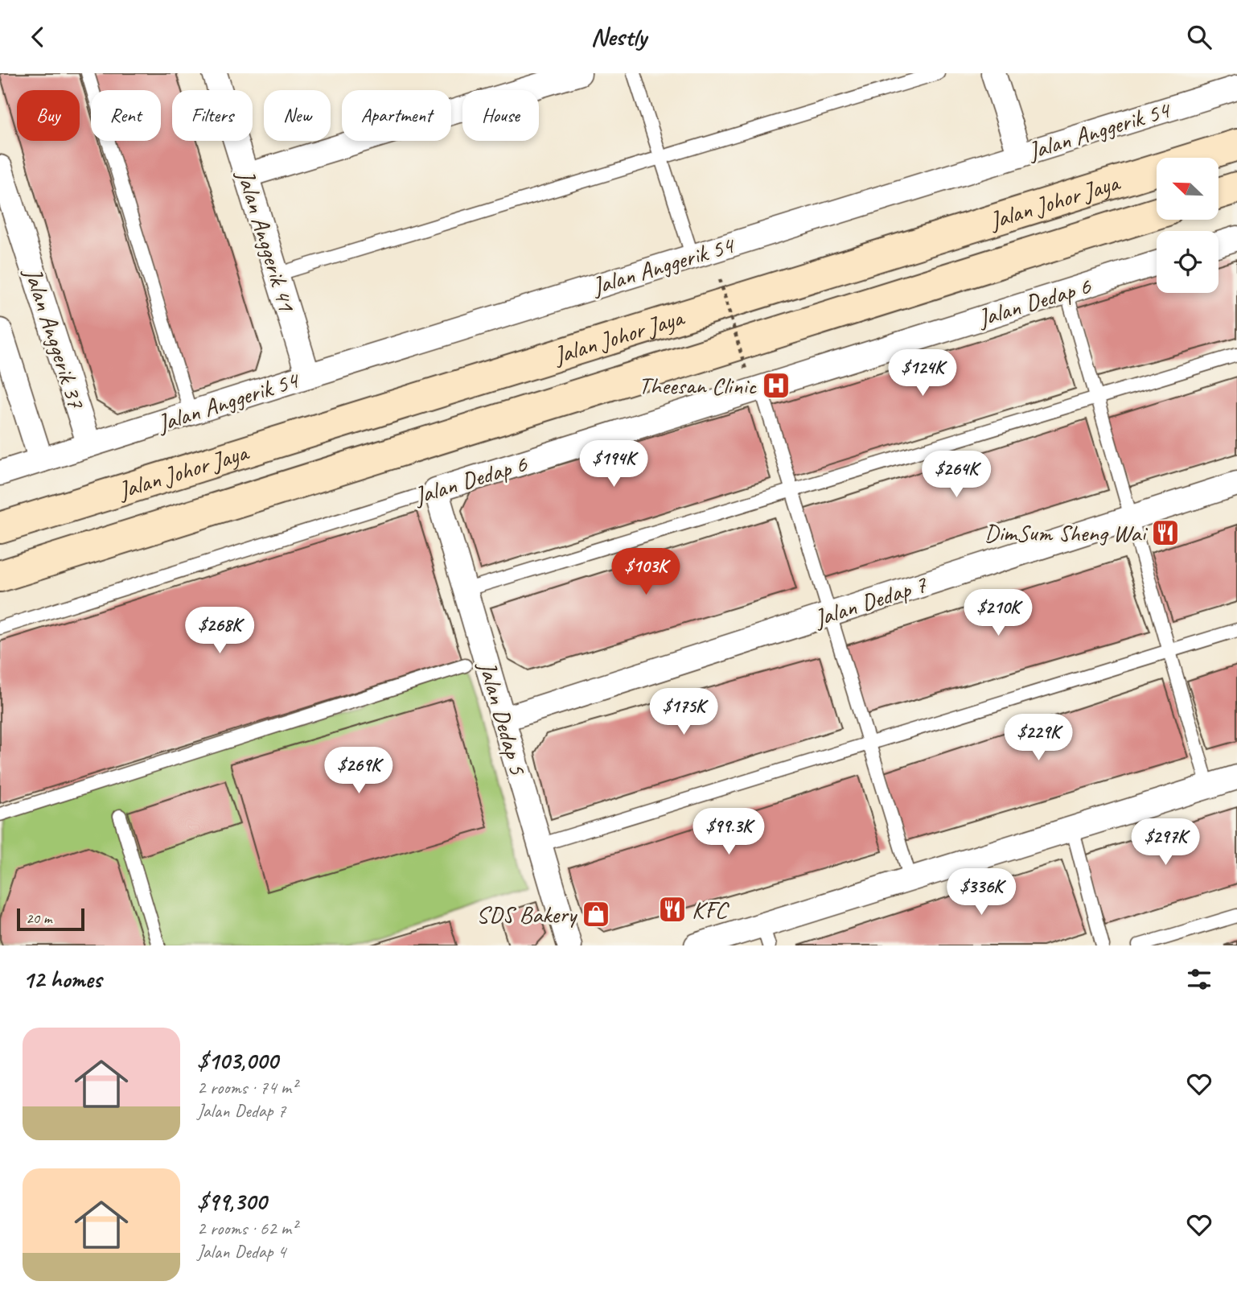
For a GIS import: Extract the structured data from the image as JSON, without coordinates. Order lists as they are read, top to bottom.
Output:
{
  "streets": {
    "main road": ["Jalan Johor Jaya"],
    "street": [
      "Jalan Anggerik 54",
      "Jalan Anggerik 41",
      "Jalan Dedap 6",
      "Jalan Anggerik 37",
      "Jalan Dedap 7",
      "Jalan Dedap 5"
    ]
  },
  "crossings": [
    ["Jalan Anggerik 54", "Jalan Anggerik 41"],
    ["Jalan Anggerik 54", "Jalan Anggerik 37"],
    ["Jalan Dedap 6", "Jalan Dedap 5"],
    ["Jalan Dedap 7", "Jalan Dedap 5"]
  ],
  "places": {
    "hospital": ["Theesan Clinic"],
    "restaurant": ["DimSum Sheng Wai", "KFC"],
    "shop": ["SDS Bakery"]
  },
  "scale_bar": "20 m",
  "north": "top left",
  "page": {
    "header": "Nestly",
    "chip": [
      "Buy",
      "Rent",
      "Filters",
      "New",
      "Apartment",
      "House"
    ],
    "price": [
      "$124K",
      "$194K",
      "$264K",
      "$103K",
      "$210K",
      "$268K",
      "$175K",
      "$229K",
      "$269K",
      "$99.3K",
      "$297K",
      "$336K"
    ],
    "scale": "20 m",
    "heading": "12 homes",
    "list": [
      {
        "name": "$103,000",
        "note": "2 rooms · 74 m² · Jalan Dedap 7"
      },
      {
        "name": "$99,300",
        "note": "2 rooms · 62 m² · Jalan Dedap 4"
      }
    ]
  }
}
